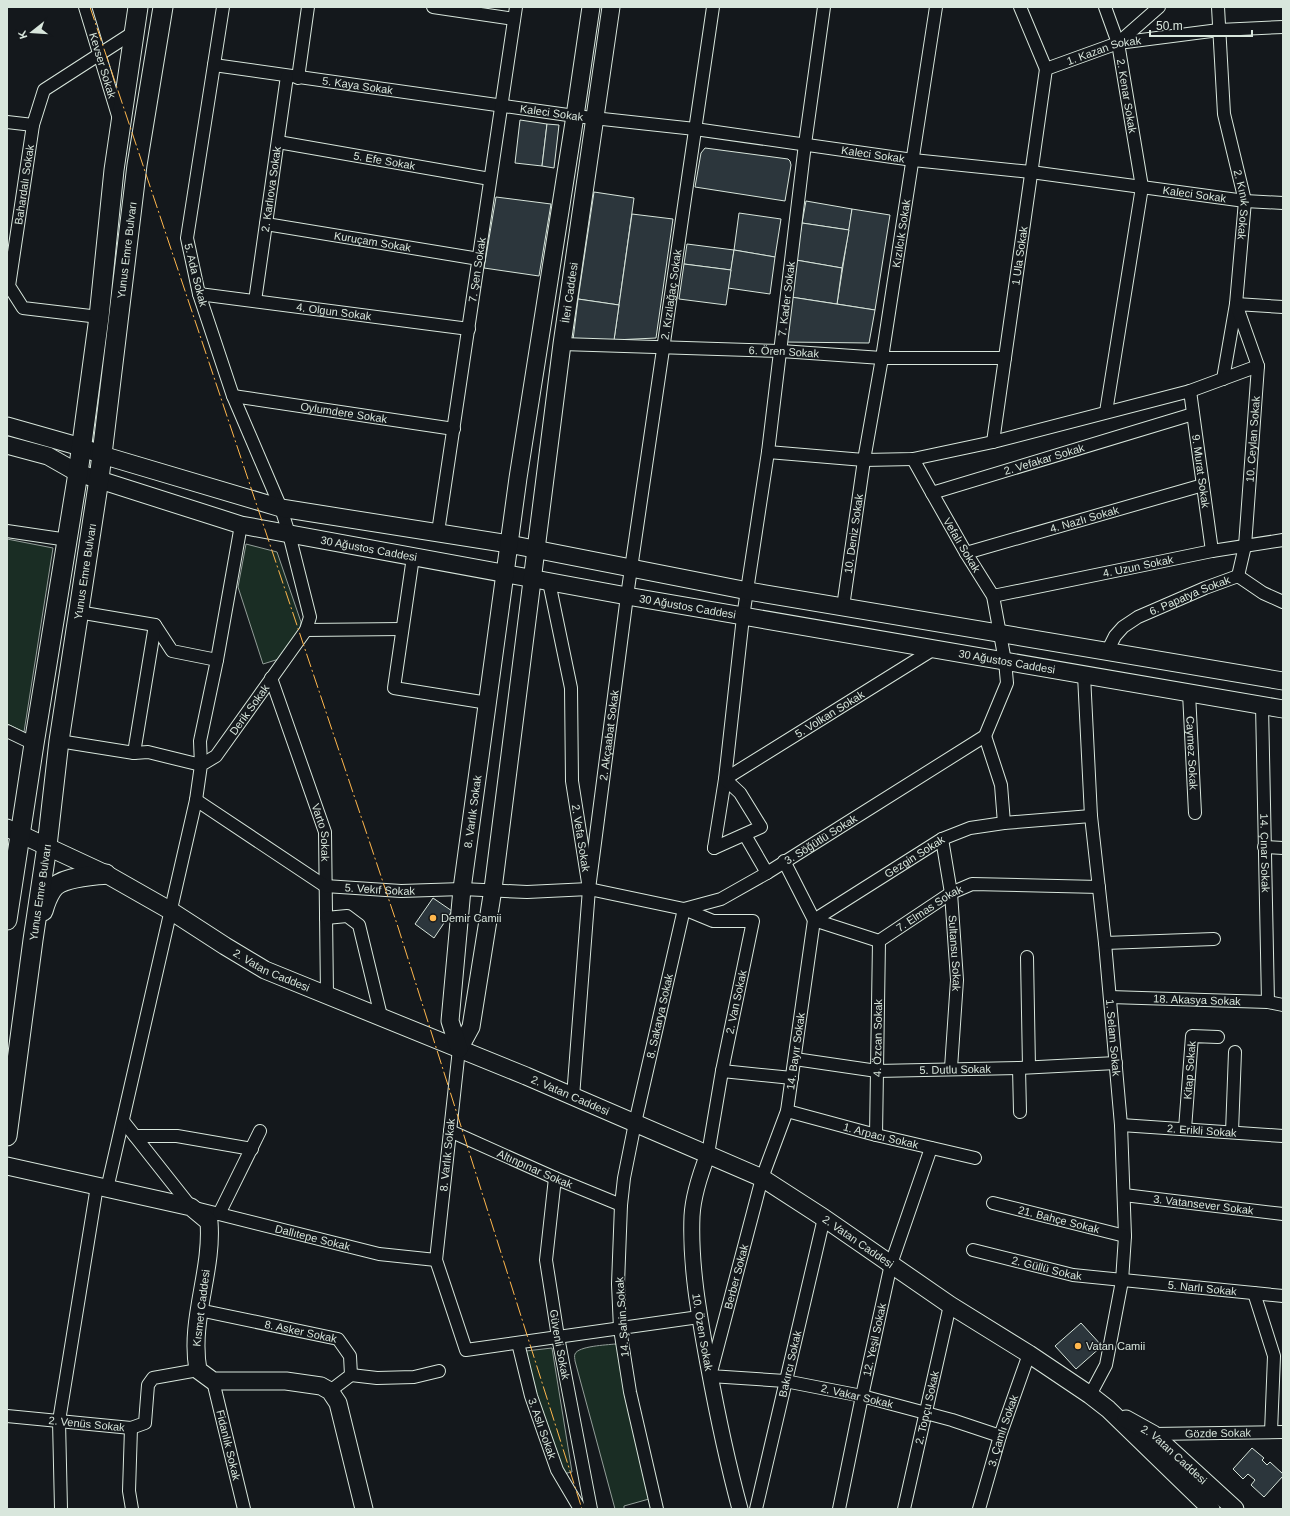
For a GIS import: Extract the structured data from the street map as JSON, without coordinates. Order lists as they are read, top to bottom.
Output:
{
  "streets": {
    "main road": [
      "Yunus Emre Bulvarı",
      "İleri Caddesi",
      "30 Ağustos Caddesi",
      "8. Varlık Sokak",
      "2. Vatan Caddesi",
      "Kısmet Caddesi"
    ],
    "street": [
      "1. Kazan Sokak",
      "Kevser Sokak",
      "5. Kaya Sokak",
      "2. Kenar Sokak",
      "Kaleci Sokak",
      "5. Efe Sokak",
      "Bahardalı Sokak",
      "2. Karlıova Sokak",
      "2. Kınık Sokak",
      "Kızılcık Sokak",
      "Kuruçam Sokak",
      "1 Ula Sokak",
      "7. Şen Sokak",
      "5. Ada Sokak",
      "2. Kızılağaç Sokak",
      "7. Kader Sokak",
      "4. Olgun Sokak",
      "6. Ören Sokak",
      "Oylumdere Sokak",
      "10. Ceylan Sokak",
      "2. Vefakar Sokak",
      "9. Murat Sokak",
      "4. Nazlı Sokak",
      "10. Deniz Sokak",
      "Vefalı Sokak",
      "4. Uzun Sokak",
      "6. Papatya Sokak",
      "Derik Sokak",
      "5. Volkan Sokak",
      "2. Akçaabat Sokak",
      "Caymez Sokak",
      "Varto Sokak",
      "2. Vefa Sokak",
      "3. Söğütlü Sokak",
      "14. Çınar Sokak",
      "Gezgin Sokak",
      "5. Vekıf Sokak",
      "7. Elmas Sokak",
      "Sultansu Sokak",
      "18. Akasya Sokak",
      "2. Van Sokak",
      "8. Sakarya Sokak",
      "1. Selam Sokak",
      "4. Özcan Sokak",
      "14. Bayır Sokak",
      "5. Dutlu Sokak",
      "Kitap Sokak",
      "2. Erikli Sokak",
      "1. Arpacı Sokak",
      "Altınpınar Sokak",
      "3. Vatansever Sokak",
      "21. Bahçe Sokak",
      "Dallıtepe Sokak",
      "2. Güllü Sokak",
      "Berber Sokak",
      "5. Narlı Sokak",
      "14. Şahin Sokak",
      "10. Özen Sokak",
      "8. Asker Sokak",
      "12. Yeşil Sokak",
      "Güvenli Sokak",
      "Bakırcı Sokak",
      "2. Vakar Sokak",
      "2. Topçu Sokak",
      "2. Venüs Sokak",
      "3. Aslı Sokak",
      "3. Çamlı Sokak",
      "Gözde Sokak",
      "Fidanlık Sokak"
    ]
  },
  "crossings": [
    ["1. Kazan Sokak", "2. Kenar Sokak"],
    ["1. Kazan Sokak", "2. Kınık Sokak"],
    ["1. Kazan Sokak", "1 Ula Sokak"],
    ["Kevser Sokak", "Bahardalı Sokak"],
    ["Kevser Sokak", "Yunus Emre Bulvarı"],
    ["5. Kaya Sokak", "Kaleci Sokak"],
    ["5. Kaya Sokak", "2. Karlıova Sokak"],
    ["5. Kaya Sokak", "7. Şen Sokak"],
    ["5. Kaya Sokak", "5. Ada Sokak"],
    ["2. Kenar Sokak", "Kaleci Sokak"],
    ["Kaleci Sokak", "2. Kınık Sokak"],
    ["Kaleci Sokak", "Kızılcık Sokak"],
    ["Kaleci Sokak", "1 Ula Sokak"],
    ["Kaleci Sokak", "7. Şen Sokak"],
    ["Kaleci Sokak", "İleri Caddesi"],
    ["Kaleci Sokak", "2. Kızılağaç Sokak"],
    ["Kaleci Sokak", "7. Kader Sokak"],
    ["5. Efe Sokak", "2. Karlıova Sokak"],
    ["5. Efe Sokak", "7. Şen Sokak"],
    ["Bahardalı Sokak", "Yunus Emre Bulvarı"],
    ["2. Karlıova Sokak", "Kuruçam Sokak"],
    ["2. Karlıova Sokak", "4. Olgun Sokak"],
    ["2. Kınık Sokak", "10. Ceylan Sokak"],
    ["Kızılcık Sokak", "6. Ören Sokak"],
    ["Kızılcık Sokak", "10. Deniz Sokak"],
    ["Kuruçam Sokak", "7. Şen Sokak"],
    ["Yunus Emre Bulvarı", "30 Ağustos Caddesi"],
    ["Yunus Emre Bulvarı", "2. Vatan Caddesi"],
    ["1 Ula Sokak", "6. Ören Sokak"],
    ["7. Şen Sokak", "4. Olgun Sokak"],
    ["7. Şen Sokak", "Oylumdere Sokak"],
    ["7. Şen Sokak", "30 Ağustos Caddesi"],
    ["5. Ada Sokak", "4. Olgun Sokak"],
    ["5. Ada Sokak", "Oylumdere Sokak"],
    ["5. Ada Sokak", "30 Ağustos Caddesi"],
    ["5. Ada Sokak", "Derik Sokak"],
    ["İleri Caddesi", "6. Ören Sokak"],
    ["İleri Caddesi", "30 Ağustos Caddesi"],
    ["İleri Caddesi", "8. Varlık Sokak"],
    ["2. Kızılağaç Sokak", "6. Ören Sokak"],
    ["2. Kızılağaç Sokak", "30 Ağustos Caddesi"],
    ["2. Kızılağaç Sokak", "2. Akçaabat Sokak"],
    ["7. Kader Sokak", "6. Ören Sokak"],
    ["7. Kader Sokak", "30 Ağustos Caddesi"],
    ["10. Ceylan Sokak", "4. Uzun Sokak"],
    ["10. Ceylan Sokak", "6. Papatya Sokak"],
    ["2. Vefakar Sokak", "9. Murat Sokak"],
    ["2. Vefakar Sokak", "Vefalı Sokak"],
    ["9. Murat Sokak", "4. Nazlı Sokak"],
    ["9. Murat Sokak", "4. Uzun Sokak"],
    ["4. Nazlı Sokak", "Vefalı Sokak"],
    ["10. Deniz Sokak", "30 Ağustos Caddesi"],
    ["Vefalı Sokak", "4. Uzun Sokak"],
    ["30 Ağustos Caddesi", "6. Papatya Sokak"],
    ["30 Ağustos Caddesi", "Derik Sokak"],
    ["30 Ağustos Caddesi", "5. Volkan Sokak"],
    ["30 Ağustos Caddesi", "2. Akçaabat Sokak"],
    ["30 Ağustos Caddesi", "Caymez Sokak"],
    ["30 Ağustos Caddesi", "8. Varlık Sokak"],
    ["30 Ağustos Caddesi", "2. Vefa Sokak"],
    ["30 Ağustos Caddesi", "14. Çınar Sokak"],
    ["30 Ağustos Caddesi", "1. Selam Sokak"],
    ["Derik Sokak", "Varto Sokak"],
    ["2. Akçaabat Sokak", "2. Vefa Sokak"],
    ["2. Akçaabat Sokak", "3. Söğütlü Sokak"],
    ["2. Akçaabat Sokak", "5. Vekıf Sokak"],
    ["8. Varlık Sokak", "5. Vekıf Sokak"],
    ["8. Varlık Sokak", "2. Vatan Caddesi"],
    ["8. Varlık Sokak", "Altınpınar Sokak"],
    ["8. Varlık Sokak", "Dallıtepe Sokak"],
    ["Varto Sokak", "5. Vekıf Sokak"],
    ["Varto Sokak", "2. Vatan Caddesi"],
    ["2. Vefa Sokak", "3. Söğütlü Sokak"],
    ["2. Vefa Sokak", "5. Vekıf Sokak"],
    ["2. Vefa Sokak", "2. Vatan Caddesi"],
    ["3. Söğütlü Sokak", "5. Vekıf Sokak"],
    ["3. Söğütlü Sokak", "2. Van Sokak"],
    ["3. Söğütlü Sokak", "8. Sakarya Sokak"],
    ["14. Çınar Sokak", "18. Akasya Sokak"],
    ["Gezgin Sokak", "Sultansu Sokak"],
    ["Gezgin Sokak", "1. Selam Sokak"],
    ["Gezgin Sokak", "14. Bayır Sokak"],
    ["7. Elmas Sokak", "Sultansu Sokak"],
    ["7. Elmas Sokak", "1. Selam Sokak"],
    ["7. Elmas Sokak", "4. Özcan Sokak"],
    ["Sultansu Sokak", "5. Dutlu Sokak"],
    ["2. Vatan Caddesi", "2. Van Sokak"],
    ["2. Vatan Caddesi", "8. Sakarya Sokak"],
    ["2. Vatan Caddesi", "1. Selam Sokak"],
    ["2. Vatan Caddesi", "14. Bayır Sokak"],
    ["2. Vatan Caddesi", "Berber Sokak"],
    ["2. Vatan Caddesi", "14. Şahin Sokak"],
    ["2. Vatan Caddesi", "10. Özen Sokak"],
    ["2. Vatan Caddesi", "12. Yeşil Sokak"],
    ["2. Vatan Caddesi", "Bakırcı Sokak"],
    ["2. Vatan Caddesi", "2. Topçu Sokak"],
    ["2. Vatan Caddesi", "3. Çamlı Sokak"],
    ["2. Vatan Caddesi", "Gözde Sokak"],
    ["18. Akasya Sokak", "1. Selam Sokak"],
    ["2. Van Sokak", "8. Sakarya Sokak"],
    ["2. Van Sokak", "10. Özen Sokak"],
    ["8. Sakarya Sokak", "14. Şahin Sokak"],
    ["1. Selam Sokak", "5. Dutlu Sokak"],
    ["1. Selam Sokak", "2. Erikli Sokak"],
    ["1. Selam Sokak", "3. Vatansever Sokak"],
    ["1. Selam Sokak", "21. Bahçe Sokak"],
    ["1. Selam Sokak", "2. Güllü Sokak"],
    ["1. Selam Sokak", "5. Narlı Sokak"],
    ["4. Özcan Sokak", "5. Dutlu Sokak"],
    ["4. Özcan Sokak", "1. Arpacı Sokak"],
    ["14. Bayır Sokak", "5. Dutlu Sokak"],
    ["14. Bayır Sokak", "1. Arpacı Sokak"],
    ["14. Bayır Sokak", "Berber Sokak"],
    ["Kitap Sokak", "2. Erikli Sokak"],
    ["1. Arpacı Sokak", "12. Yeşil Sokak"],
    ["Altınpınar Sokak", "14. Şahin Sokak"],
    ["Altınpınar Sokak", "Güvenli Sokak"],
    ["Dallıtepe Sokak", "Kısmet Caddesi"],
    ["2. Güllü Sokak", "5. Narlı Sokak"],
    ["Berber Sokak", "10. Özen Sokak"],
    ["Berber Sokak", "2. Vakar Sokak"],
    ["Kısmet Caddesi", "8. Asker Sokak"],
    ["Kısmet Caddesi", "2. Venüs Sokak"],
    ["10. Özen Sokak", "2. Vakar Sokak"],
    ["12. Yeşil Sokak", "2. Vakar Sokak"],
    ["Bakırcı Sokak", "2. Vakar Sokak"],
    ["2. Vakar Sokak", "2. Topçu Sokak"],
    ["2. Vakar Sokak", "3. Çamlı Sokak"]
  ],
  "places": ["Demir Camii", "Vatan Camii"],
  "scale_bar": "50 m",
  "north": "left"
}
